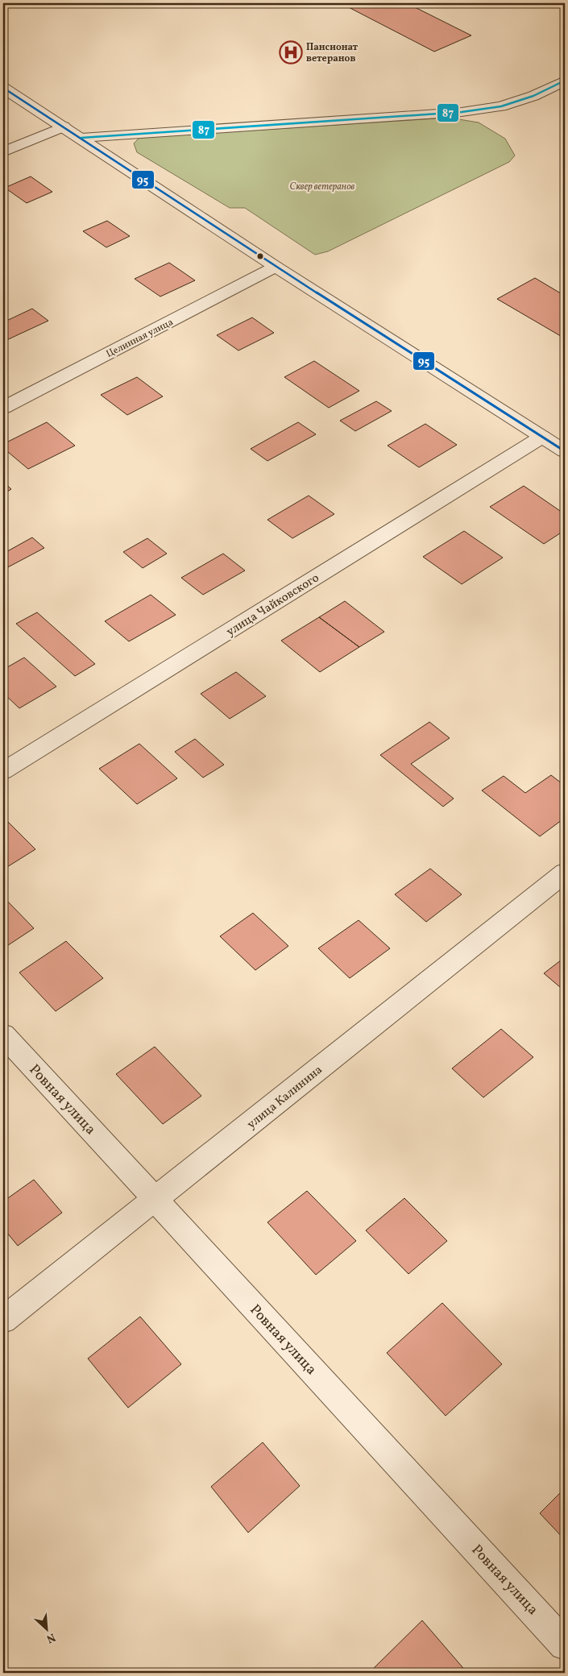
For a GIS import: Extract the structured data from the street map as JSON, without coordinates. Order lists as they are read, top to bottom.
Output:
{
  "streets": {
    "street": [
      "Целинная улица",
      "улица Чайковского",
      "улица Калинина",
      "Ровная улица"
    ]
  },
  "crossings": [
    ["улица Калинина", "Ровная улица"]
  ],
  "parks": ["Сквер ветеранов"],
  "places": {
    "hospital": ["Пансионат ветеранов"]
  },
  "lines": ["transit line 87", "transit line 95"],
  "north": "bottom right"
}
